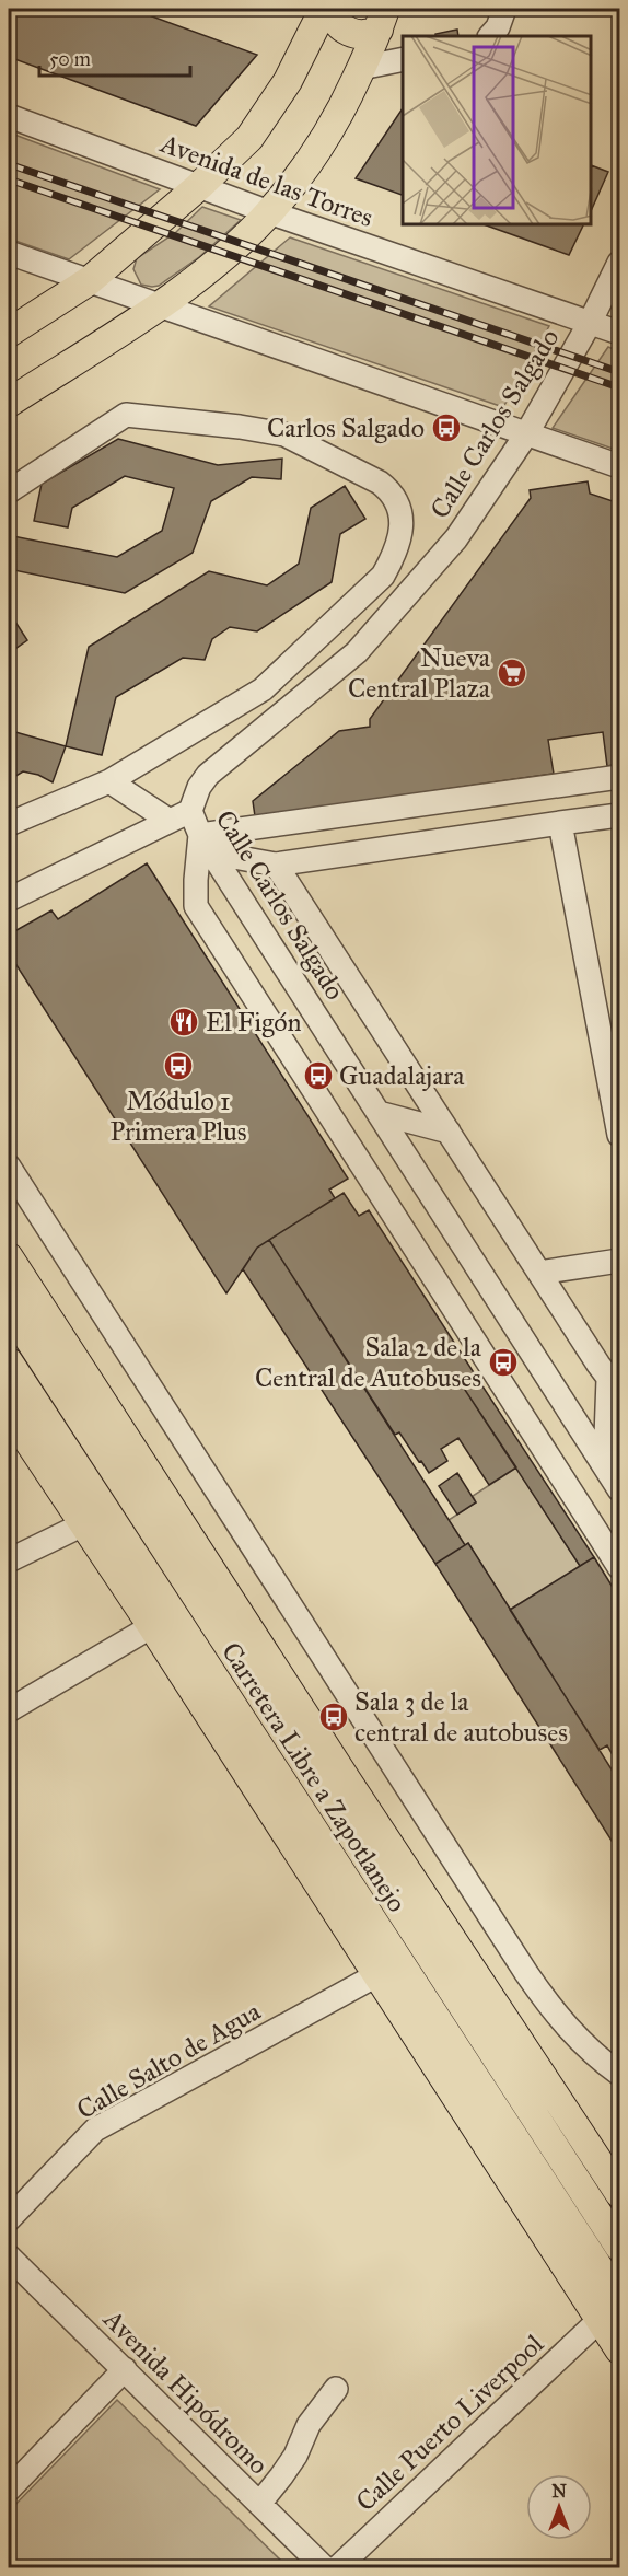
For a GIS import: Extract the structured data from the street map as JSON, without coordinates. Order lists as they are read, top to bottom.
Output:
{
  "streets": {
    "main road": ["Carretera Libre a Zapotlanejo"],
    "street": [
      "Avenida de las Torres",
      "Calle Carlos Salgado",
      "Calle Salto de Agua",
      "Avenida Hipódromo",
      "Calle Puerto Liverpool"
    ]
  },
  "crossings": [
    ["Avenida de las Torres", "Calle Carlos Salgado"],
    ["Carretera Libre a Zapotlanejo", "Calle Salto de Agua"],
    ["Carretera Libre a Zapotlanejo", "Calle Puerto Liverpool"]
  ],
  "places": {
    "bus stop": [
      "Carlos Salgado",
      "Módulo 1 Primera Plus",
      "Guadalajara",
      "Sala 2 de la Central de Autobuses",
      "Sala 3 de la central de autobuses"
    ],
    "supermarket": ["Nueva Central Plaza"],
    "restaurant": ["El Figón"]
  },
  "scale_bar": "50 m",
  "north": "top"
}
